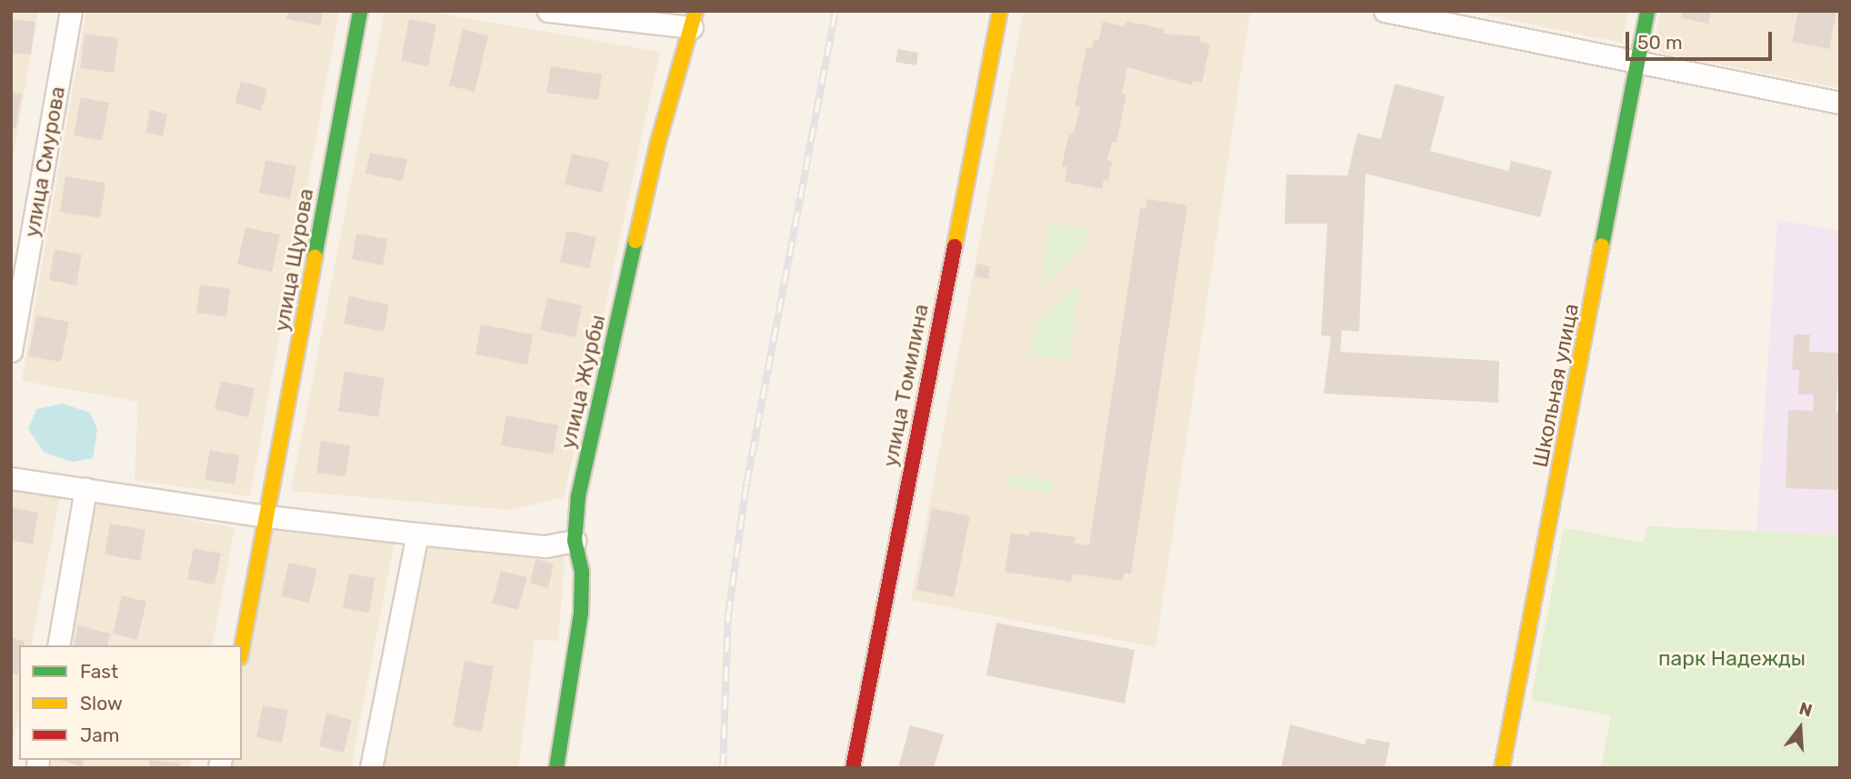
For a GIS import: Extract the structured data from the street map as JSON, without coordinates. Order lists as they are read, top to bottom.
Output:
{
  "streets": {
    "street": [
      "улица Смурова",
      "улица Щурова",
      "улица Журбы",
      "улица Томилина",
      "Школьная улица"
    ]
  },
  "parks": ["парк Надежды"],
  "legend": ["Fast", "Slow", "Jam"],
  "scale_bar": "50 m",
  "north": "top"
}
